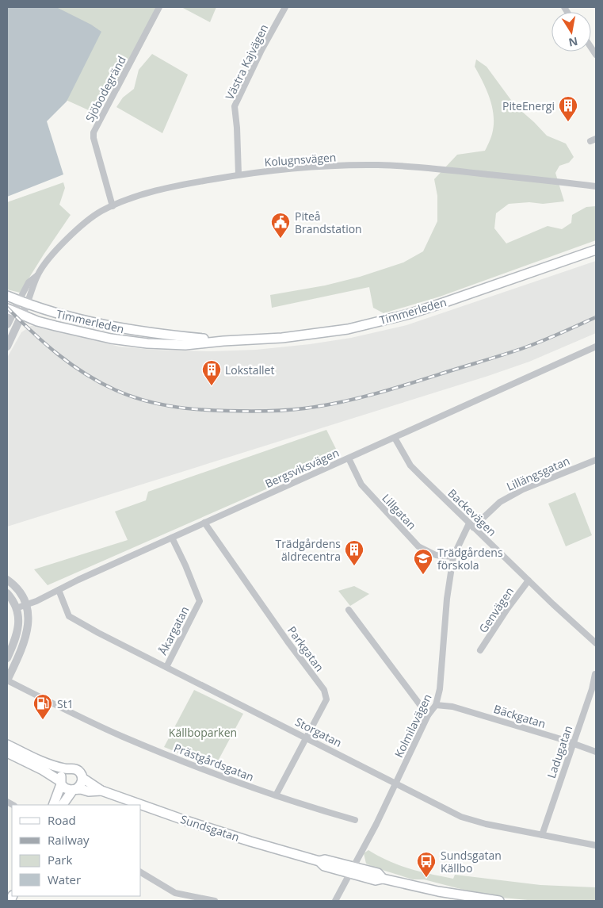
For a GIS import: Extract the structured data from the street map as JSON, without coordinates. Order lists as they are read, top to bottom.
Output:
{
  "streets": {
    "main road": ["Timmerleden", "Sundsgatan"],
    "street": [
      "Västra Kajvägen",
      "Sjöbodegränd",
      "Kolugnsvägen",
      "Bergsviksvägen",
      "Lillängsgatan",
      "Lillgatan",
      "Backevägen",
      "Genvägen",
      "Åkargatan",
      "Parkgatan",
      "Bäckgatan",
      "Kolmilavägen",
      "Storgatan",
      "Ladugatan",
      "Prästgårdsgatan"
    ]
  },
  "crossings": [
    ["Västra Kajvägen", "Kolugnsvägen"],
    ["Sjöbodegränd", "Kolugnsvägen"],
    ["Kolugnsvägen", "Timmerleden"],
    ["Bergsviksvägen", "Lillgatan"],
    ["Bergsviksvägen", "Backevägen"],
    ["Bergsviksvägen", "Åkargatan"],
    ["Bergsviksvägen", "Parkgatan"],
    ["Bergsviksvägen", "Storgatan"],
    ["Lillängsgatan", "Backevägen"],
    ["Lillängsgatan", "Kolmilavägen"],
    ["Lillgatan", "Kolmilavägen"],
    ["Backevägen", "Genvägen"],
    ["Backevägen", "Kolmilavägen"],
    ["Åkargatan", "Storgatan"],
    ["Parkgatan", "Storgatan"],
    ["Parkgatan", "Prästgårdsgatan"],
    ["Bäckgatan", "Kolmilavägen"],
    ["Bäckgatan", "Ladugatan"],
    ["Kolmilavägen", "Storgatan"],
    ["Kolmilavägen", "Sundsgatan"],
    ["Storgatan", "Ladugatan"]
  ],
  "parks": ["Källboparken"],
  "places": {
    "building": ["PiteEnergi", "Lokstallet", "Trädgårdens äldrecentra"],
    "public building": ["Piteå Brandstation"],
    "school or university": ["Trädgårdens förskola"],
    "fuel station": ["St1"],
    "bus stop": ["Sundsgatan Källbo"]
  },
  "legend": [
    "Road",
    "Railway",
    "Park",
    "Water"
  ],
  "north": "bottom"
}
